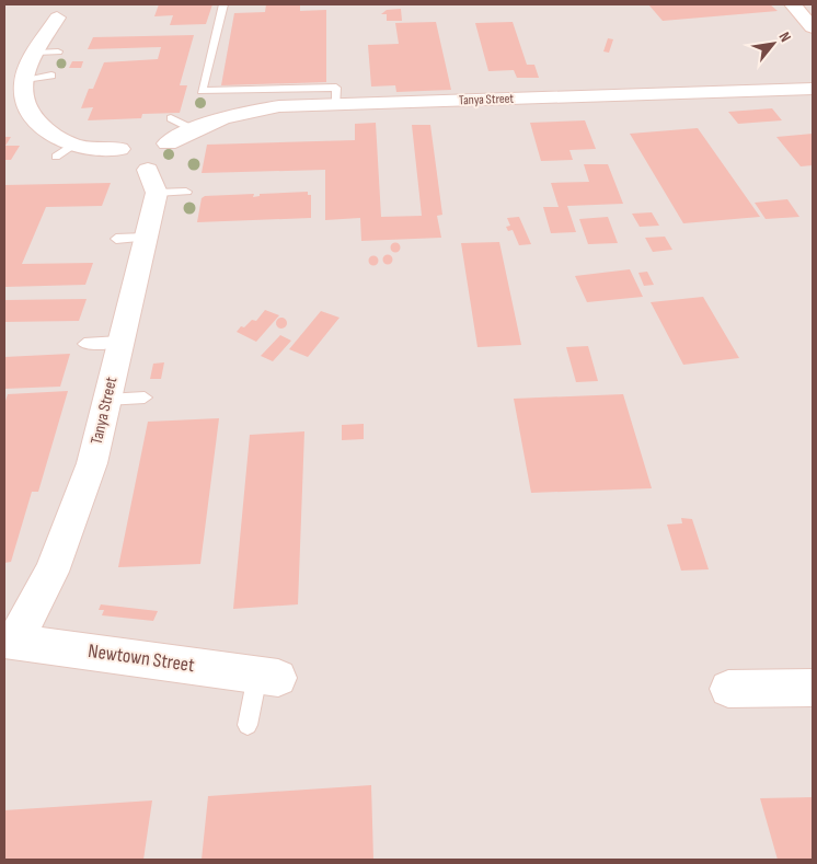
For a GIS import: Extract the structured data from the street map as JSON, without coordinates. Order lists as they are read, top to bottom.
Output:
{
  "streets": {
    "street": ["Tanya Street", "Newtown Street"]
  },
  "crossings": [
    ["Tanya Street", "Newtown Street"]
  ],
  "north": "top right"
}
